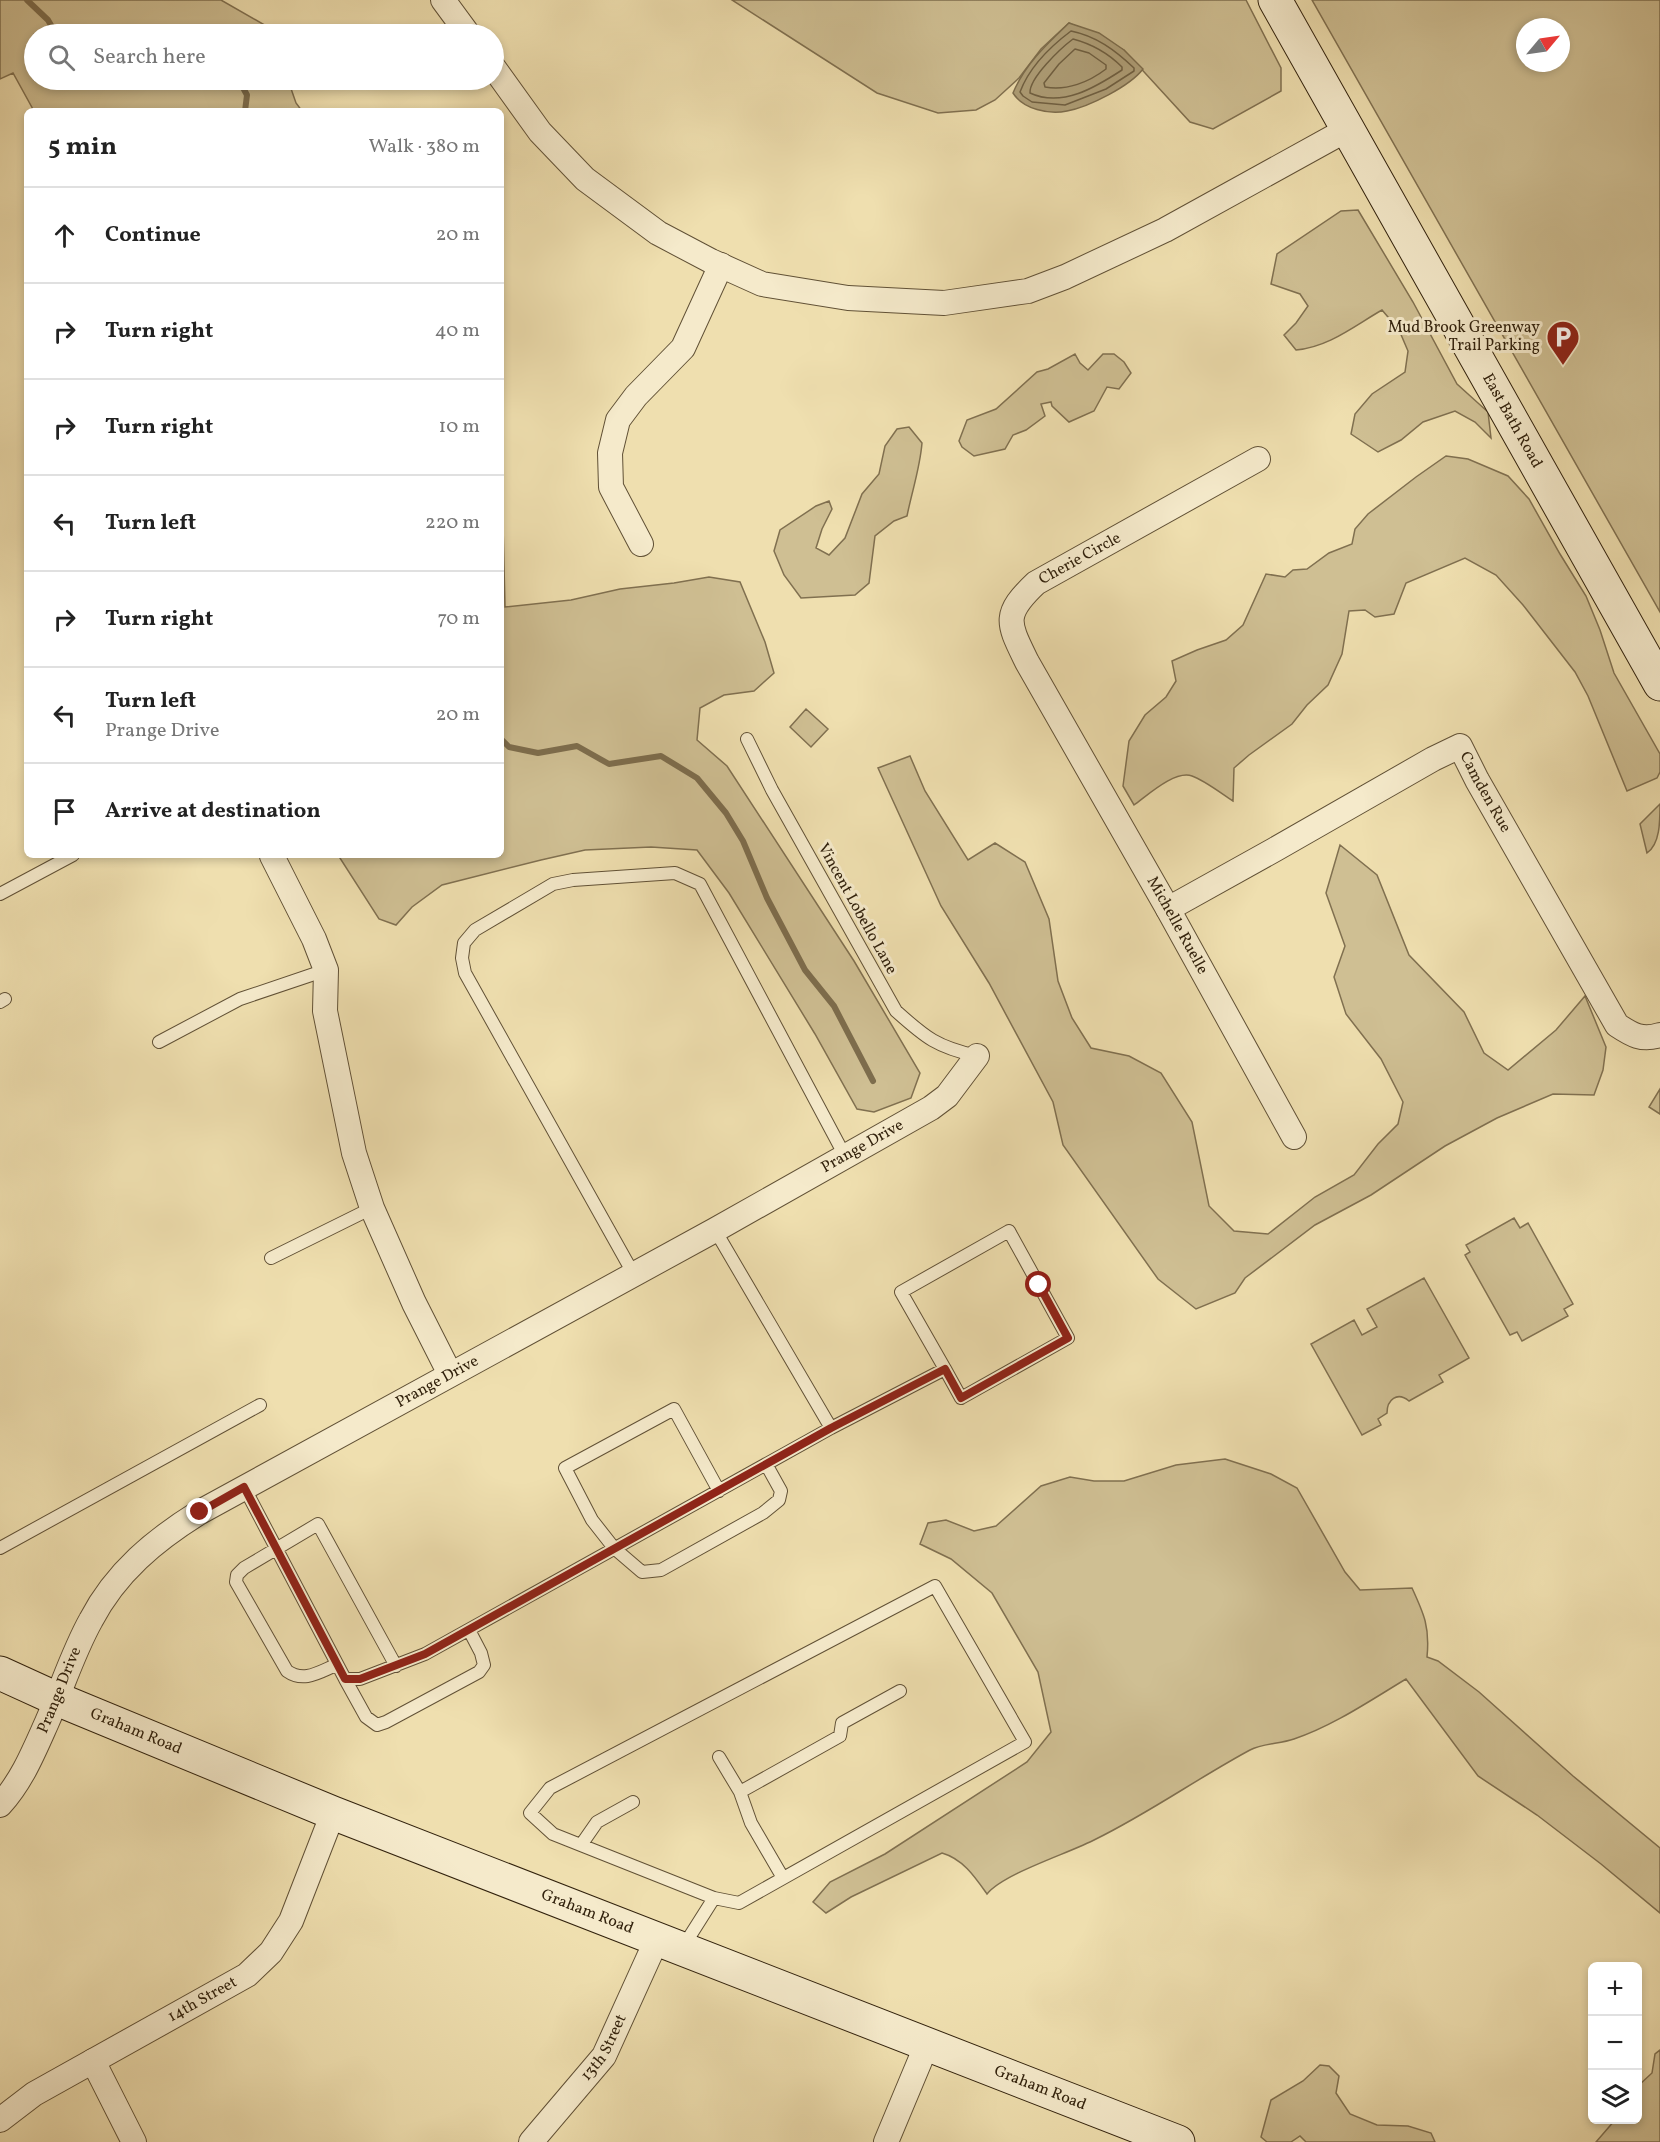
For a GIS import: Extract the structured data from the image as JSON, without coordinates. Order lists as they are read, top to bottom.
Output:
{
  "streets": {
    "main road": ["East Bath Road", "Graham Road"],
    "street": [
      "Cherie Circle",
      "Camden Rue",
      "Michelle Ruelle",
      "Prange Drive",
      "14th Street",
      "13th Street"
    ],
    "lane": ["Vincent Lobello Lane"]
  },
  "crossings": [
    ["Cherie Circle", "Michelle Ruelle"],
    ["Camden Rue", "Michelle Ruelle"],
    ["Vincent Lobello Lane", "Prange Drive"],
    ["Prange Drive", "Graham Road"],
    ["Graham Road", "14th Street"],
    ["Graham Road", "13th Street"]
  ],
  "places": {
    "parking": ["Mud Brook Greenway Trail Parking"]
  },
  "north": "top right",
  "page": {
    "search": "Search here",
    "heading": ["5 min", "Walk · 380 m"],
    "list": [
      ["Continue", "20 m"],
      ["Turn right", "40 m"],
      ["Turn right", "10 m"],
      ["Turn left", "220 m"],
      ["Turn right", "70 m"],
      ["Turn left", "Prange Drive", "20 m"],
      "Arrive at destination"
    ],
    "map_buttons": ["+", "−"]
  }
}
